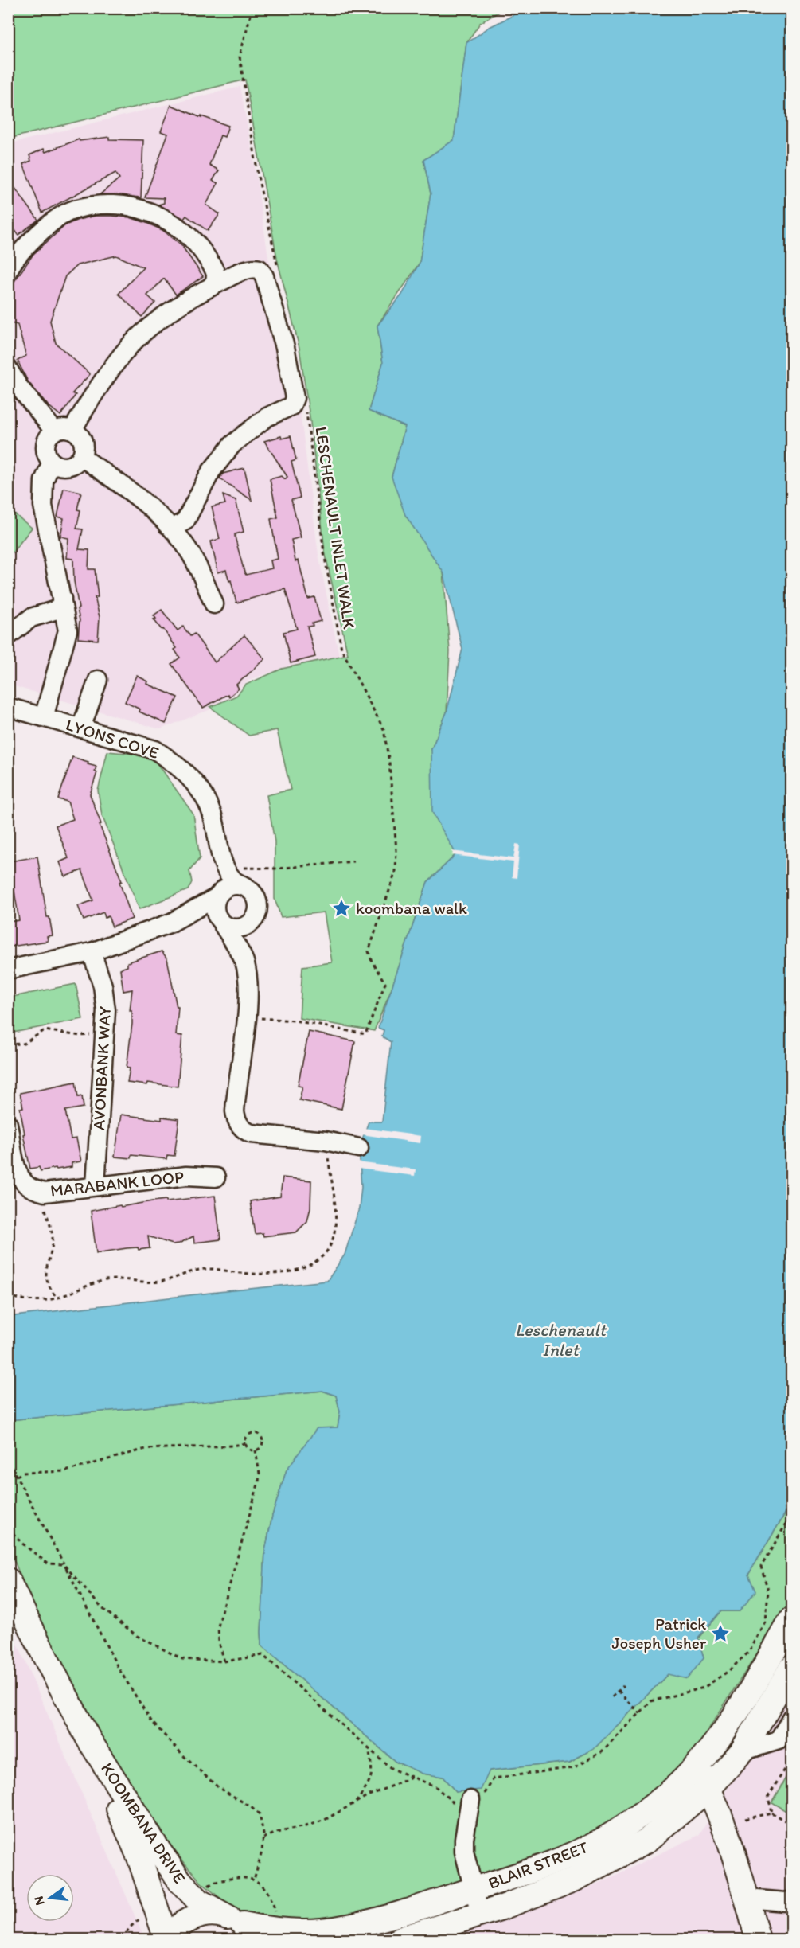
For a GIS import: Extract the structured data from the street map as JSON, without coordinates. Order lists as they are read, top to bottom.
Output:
{
  "streets": {
    "main road": ["KOOMBANA DRIVE", "BLAIR STREET"],
    "street": ["LYONS COVE", "AVONBANK WAY", "MARABANK LOOP"],
    "path": ["LESCHENAULT INLET WALK"]
  },
  "crossings": [
    ["AVONBANK WAY", "MARABANK LOOP"],
    ["KOOMBANA DRIVE", "BLAIR STREET"]
  ],
  "water": ["Leschenault Inlet"],
  "places": {
    "place": ["koombana walk", "Patrick Joseph Usher"]
  },
  "north": "left"
}
